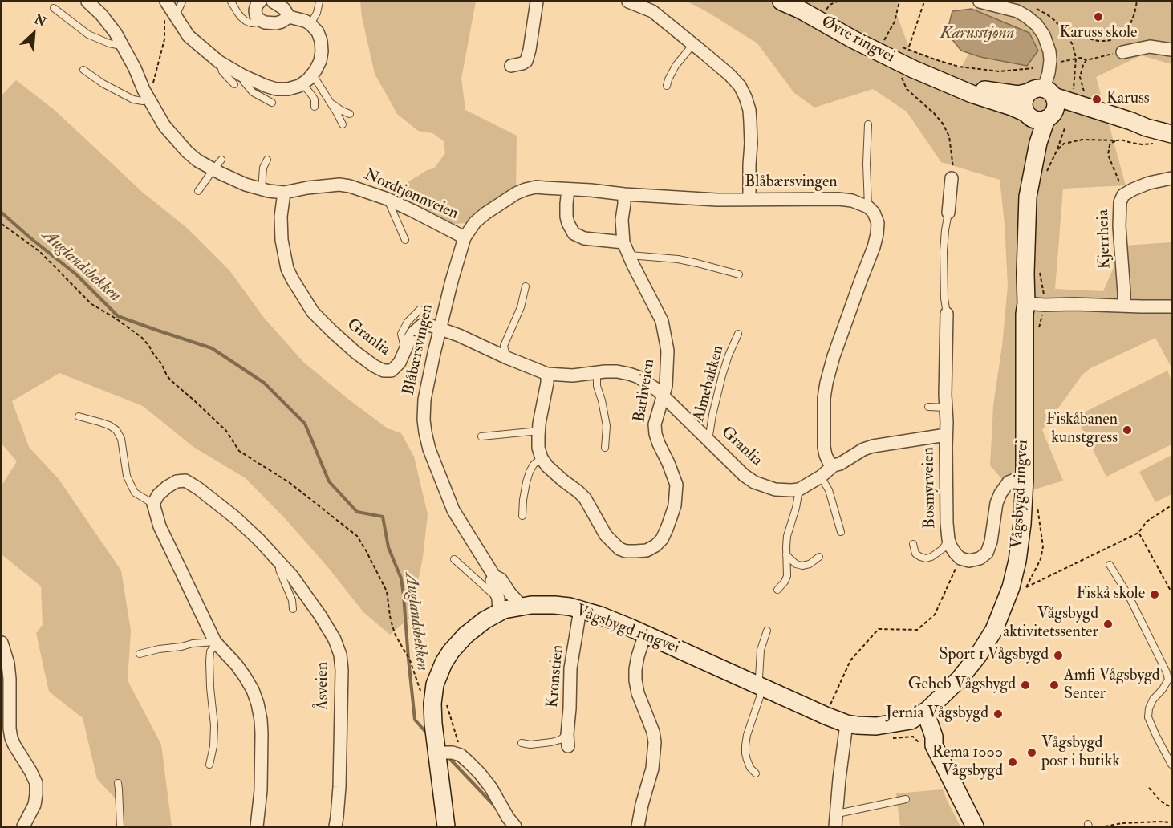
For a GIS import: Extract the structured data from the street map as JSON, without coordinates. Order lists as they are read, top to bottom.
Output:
{
  "streets": {
    "street": [
      "Øvre ringvei",
      "Blåbærsvingen",
      "Nordtjønnveien",
      "Kjerrheia",
      "Granlia",
      "Barliveien",
      "Bosmyrveien",
      "Vågsbygd ringvei",
      "Kronstien",
      "Åsveien"
    ],
    "lane": ["Almebakken"]
  },
  "crossings": [
    ["Øvre ringvei", "Vågsbygd ringvei"],
    ["Blåbærsvingen", "Nordtjønnveien"],
    ["Blåbærsvingen", "Granlia"],
    ["Blåbærsvingen", "Barliveien"],
    ["Blåbærsvingen", "Vågsbygd ringvei"],
    ["Nordtjønnveien", "Granlia"],
    ["Granlia", "Almebakken"],
    ["Granlia", "Barliveien"],
    ["Vågsbygd ringvei", "Kronstien"]
  ],
  "water": ["Karusstjønn", "Auglandsbekken"],
  "places": [
    "Karuss skole",
    "Karuss",
    "Fiskåbanen kunstgress",
    "Fiskå skole",
    "Vågsbygd aktivitetssenter",
    "Sport 1 Vågsbygd",
    "Geheb Vågsbygd",
    "Amfi Vågsbygd Senter",
    "Jernia Vågsbygd",
    "Vågsbygd post i butikk",
    "Rema 1000 Vågsbygd"
  ],
  "north": "top right"
}
